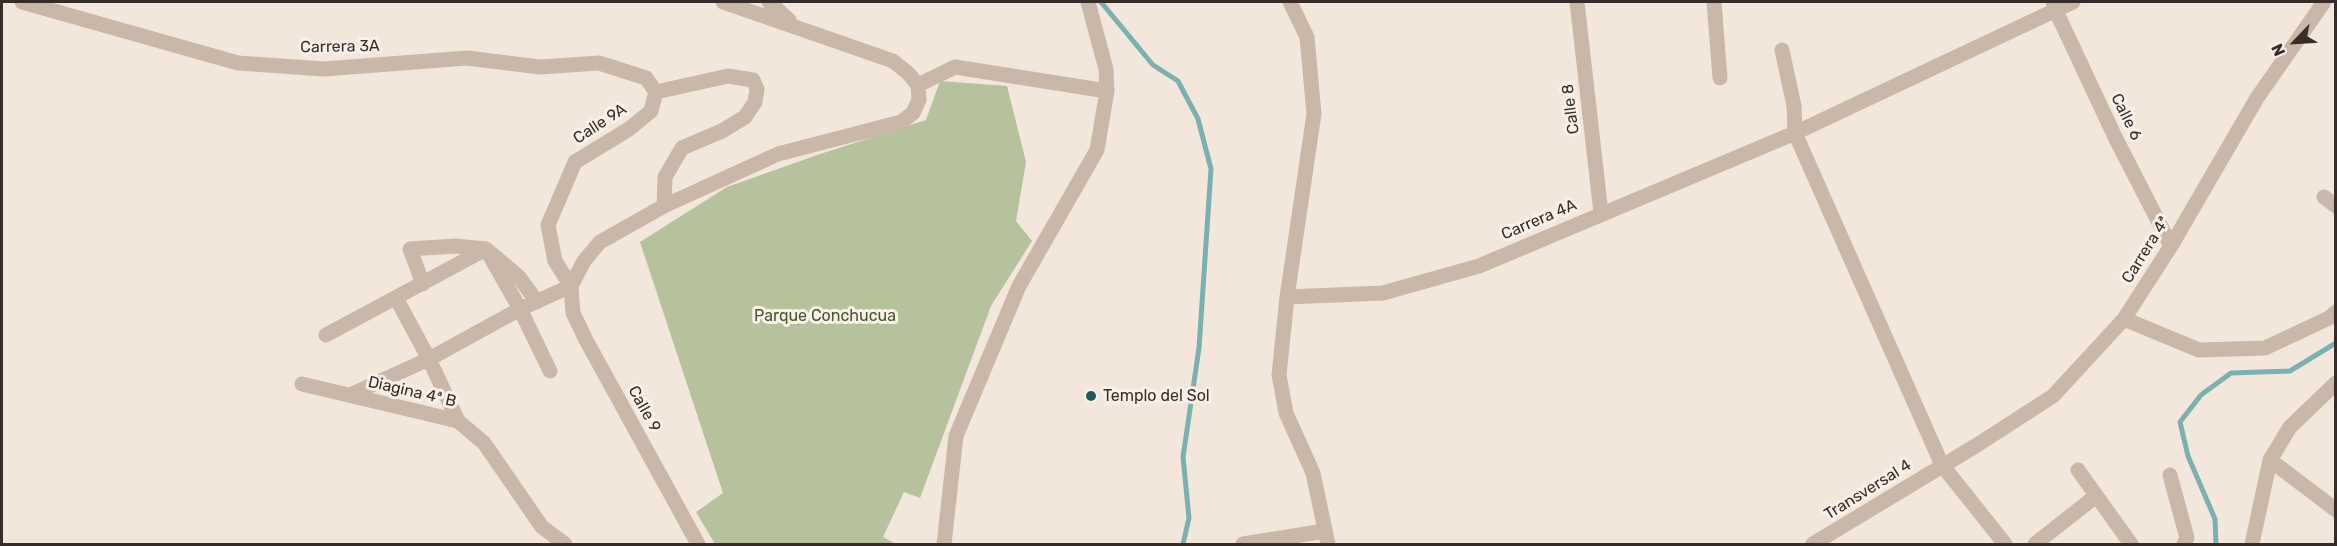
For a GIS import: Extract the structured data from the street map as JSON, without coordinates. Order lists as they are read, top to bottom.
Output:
{
  "streets": {
    "street": [
      "Carrera 3A",
      "Calle 8",
      "Calle 6",
      "Calle 9A",
      "Carrera 4A",
      "Carrera 4ª",
      "Diagina 4ª B",
      "Calle 9",
      "Transversal 4"
    ]
  },
  "crossings": [
    ["Carrera 3A", "Calle 9A"],
    ["Calle 8", "Carrera 4A"],
    ["Calle 6", "Carrera 4A"],
    ["Calle 6", "Carrera 4ª"],
    ["Calle 9A", "Calle 9"],
    ["Carrera 4ª", "Transversal 4"]
  ],
  "parks": ["Parque Conchucua"],
  "places": ["Templo del Sol"],
  "north": "bottom left"
}
